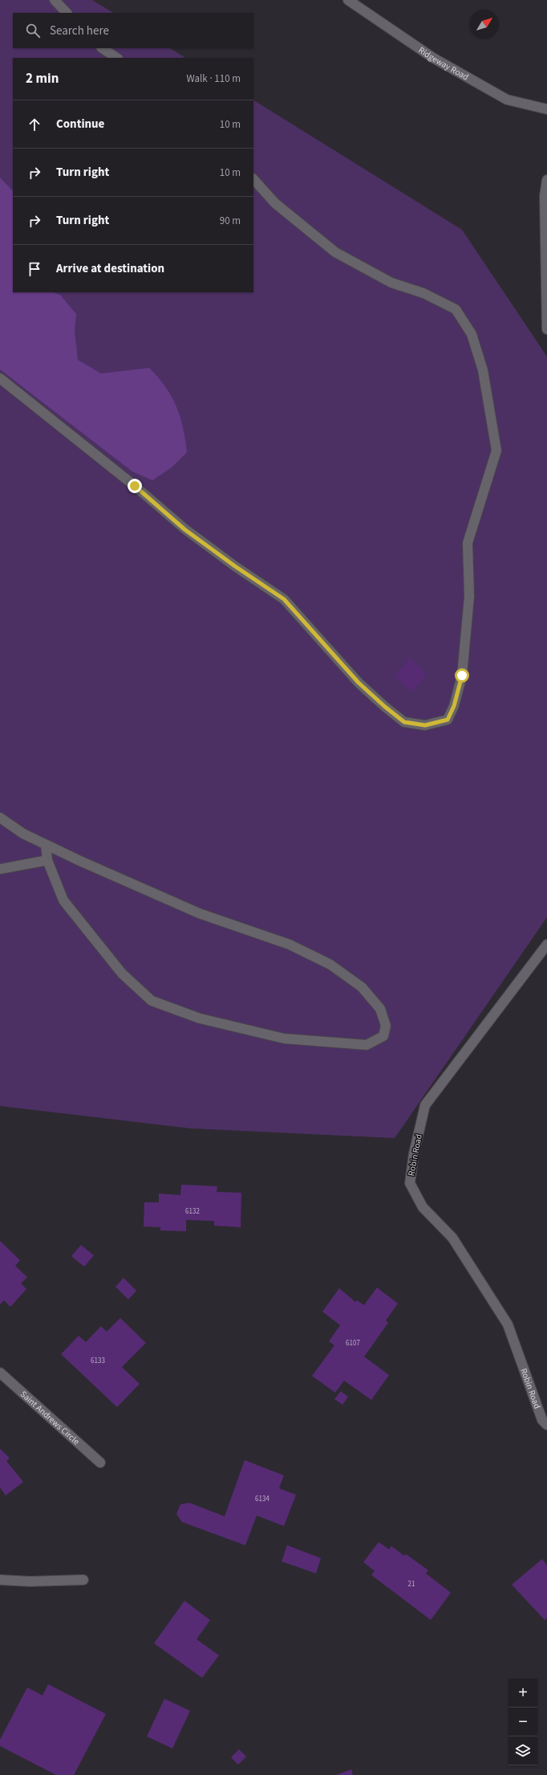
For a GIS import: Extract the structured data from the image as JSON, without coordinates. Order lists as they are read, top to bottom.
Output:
{
  "streets": {
    "street": ["Ridgeway Road", "Robin Road", "Saint Andrews Circle"]
  },
  "house_numbers": [
    "6132",
    "6107",
    "6133",
    "6134",
    "21"
  ],
  "north": "top right",
  "page": {
    "search": "Search here",
    "heading": ["2 min", "Walk · 110 m"],
    "list": [
      ["Continue", "10 m"],
      ["Turn right", "10 m"],
      ["Turn right", "90 m"],
      "Arrive at destination"
    ],
    "map_buttons": ["+", "−"]
  }
}
